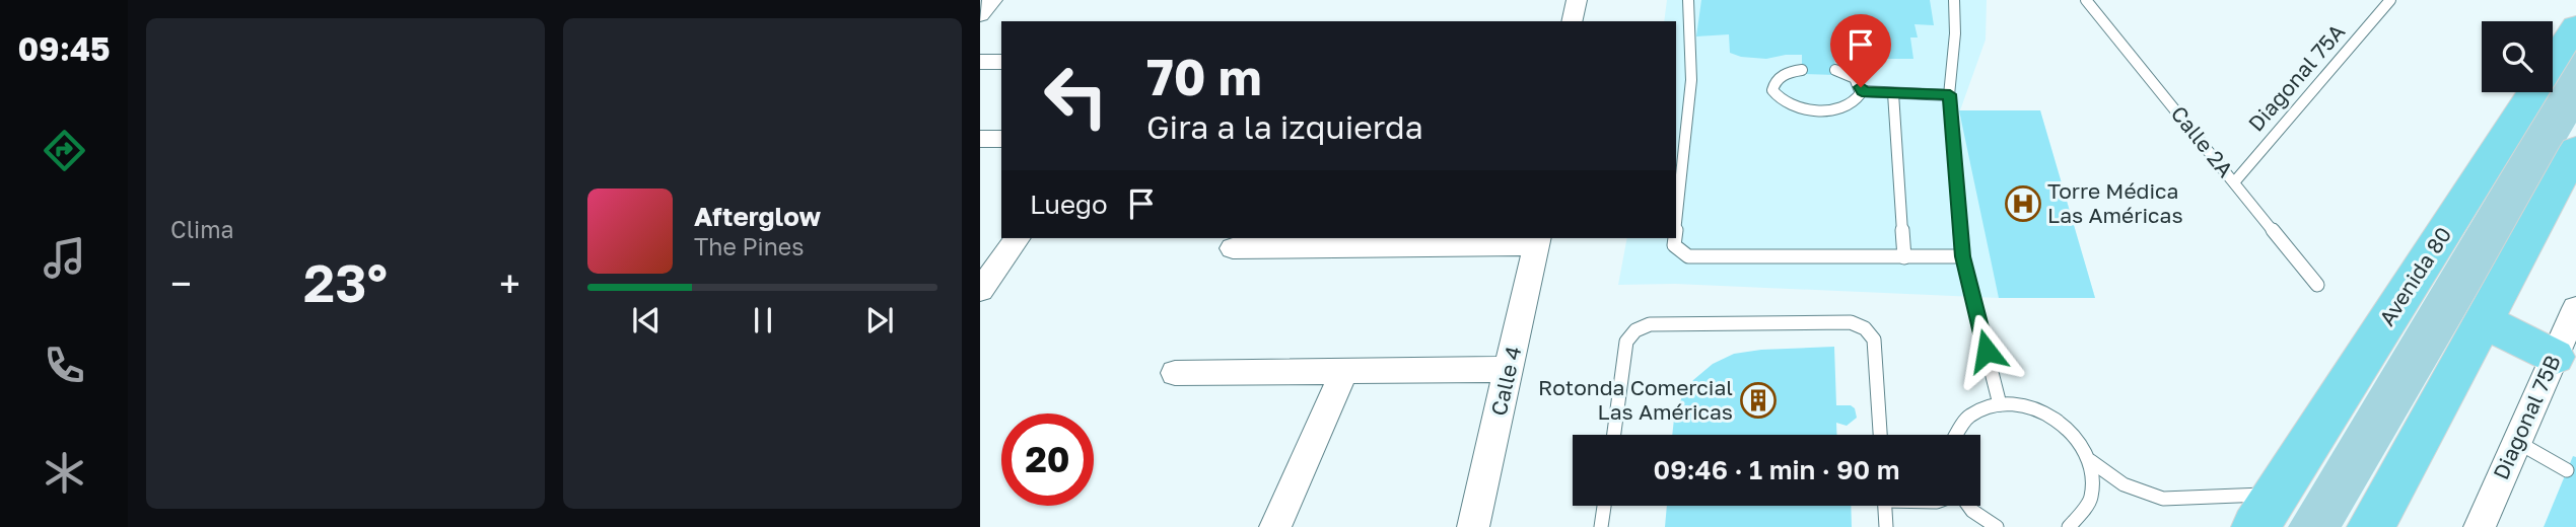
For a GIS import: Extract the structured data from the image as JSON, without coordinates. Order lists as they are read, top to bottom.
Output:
{
  "streets": {
    "main road": ["Avenida 80"],
    "street": ["Calle 4", "Diagonal 75B"],
    "lane": ["Diagonal 75A", "Calle 2A"]
  },
  "crossings": [
    ["Diagonal 75A", "Calle 2A"]
  ],
  "places": {
    "hospital": ["Torre Médica Las Américas"],
    "building": ["Rotonda Comercial Las Américas"]
  },
  "page": {
    "tabs": "09:45",
    "tile": "Clima",
    "turn": ["70 m", "Gira a la izquierda"],
    "then": "Luego",
    "song": ["Afterglow", "The Pines"],
    "heat": ["−", "23°", "+"],
    "limit": "20",
    "trip": "09:46 · 1 min · 90 m"
  }
}
